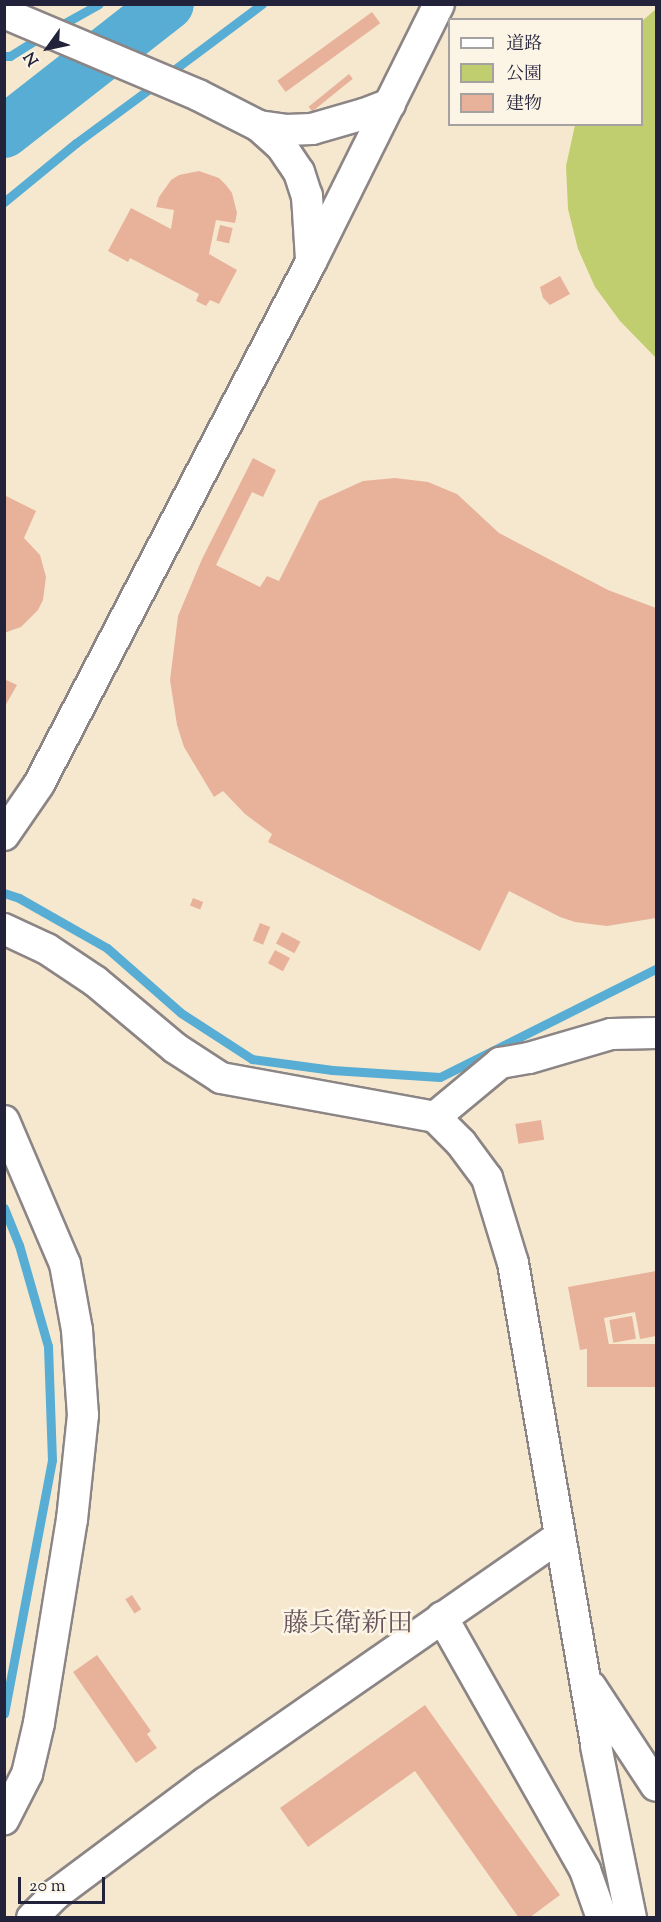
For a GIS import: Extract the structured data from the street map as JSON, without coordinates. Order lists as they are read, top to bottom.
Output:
{
  "districts": ["藤兵衛新田"],
  "legend": ["道路", "公園", "建物"],
  "scale_bar": "20 m",
  "north": "bottom left"
}
